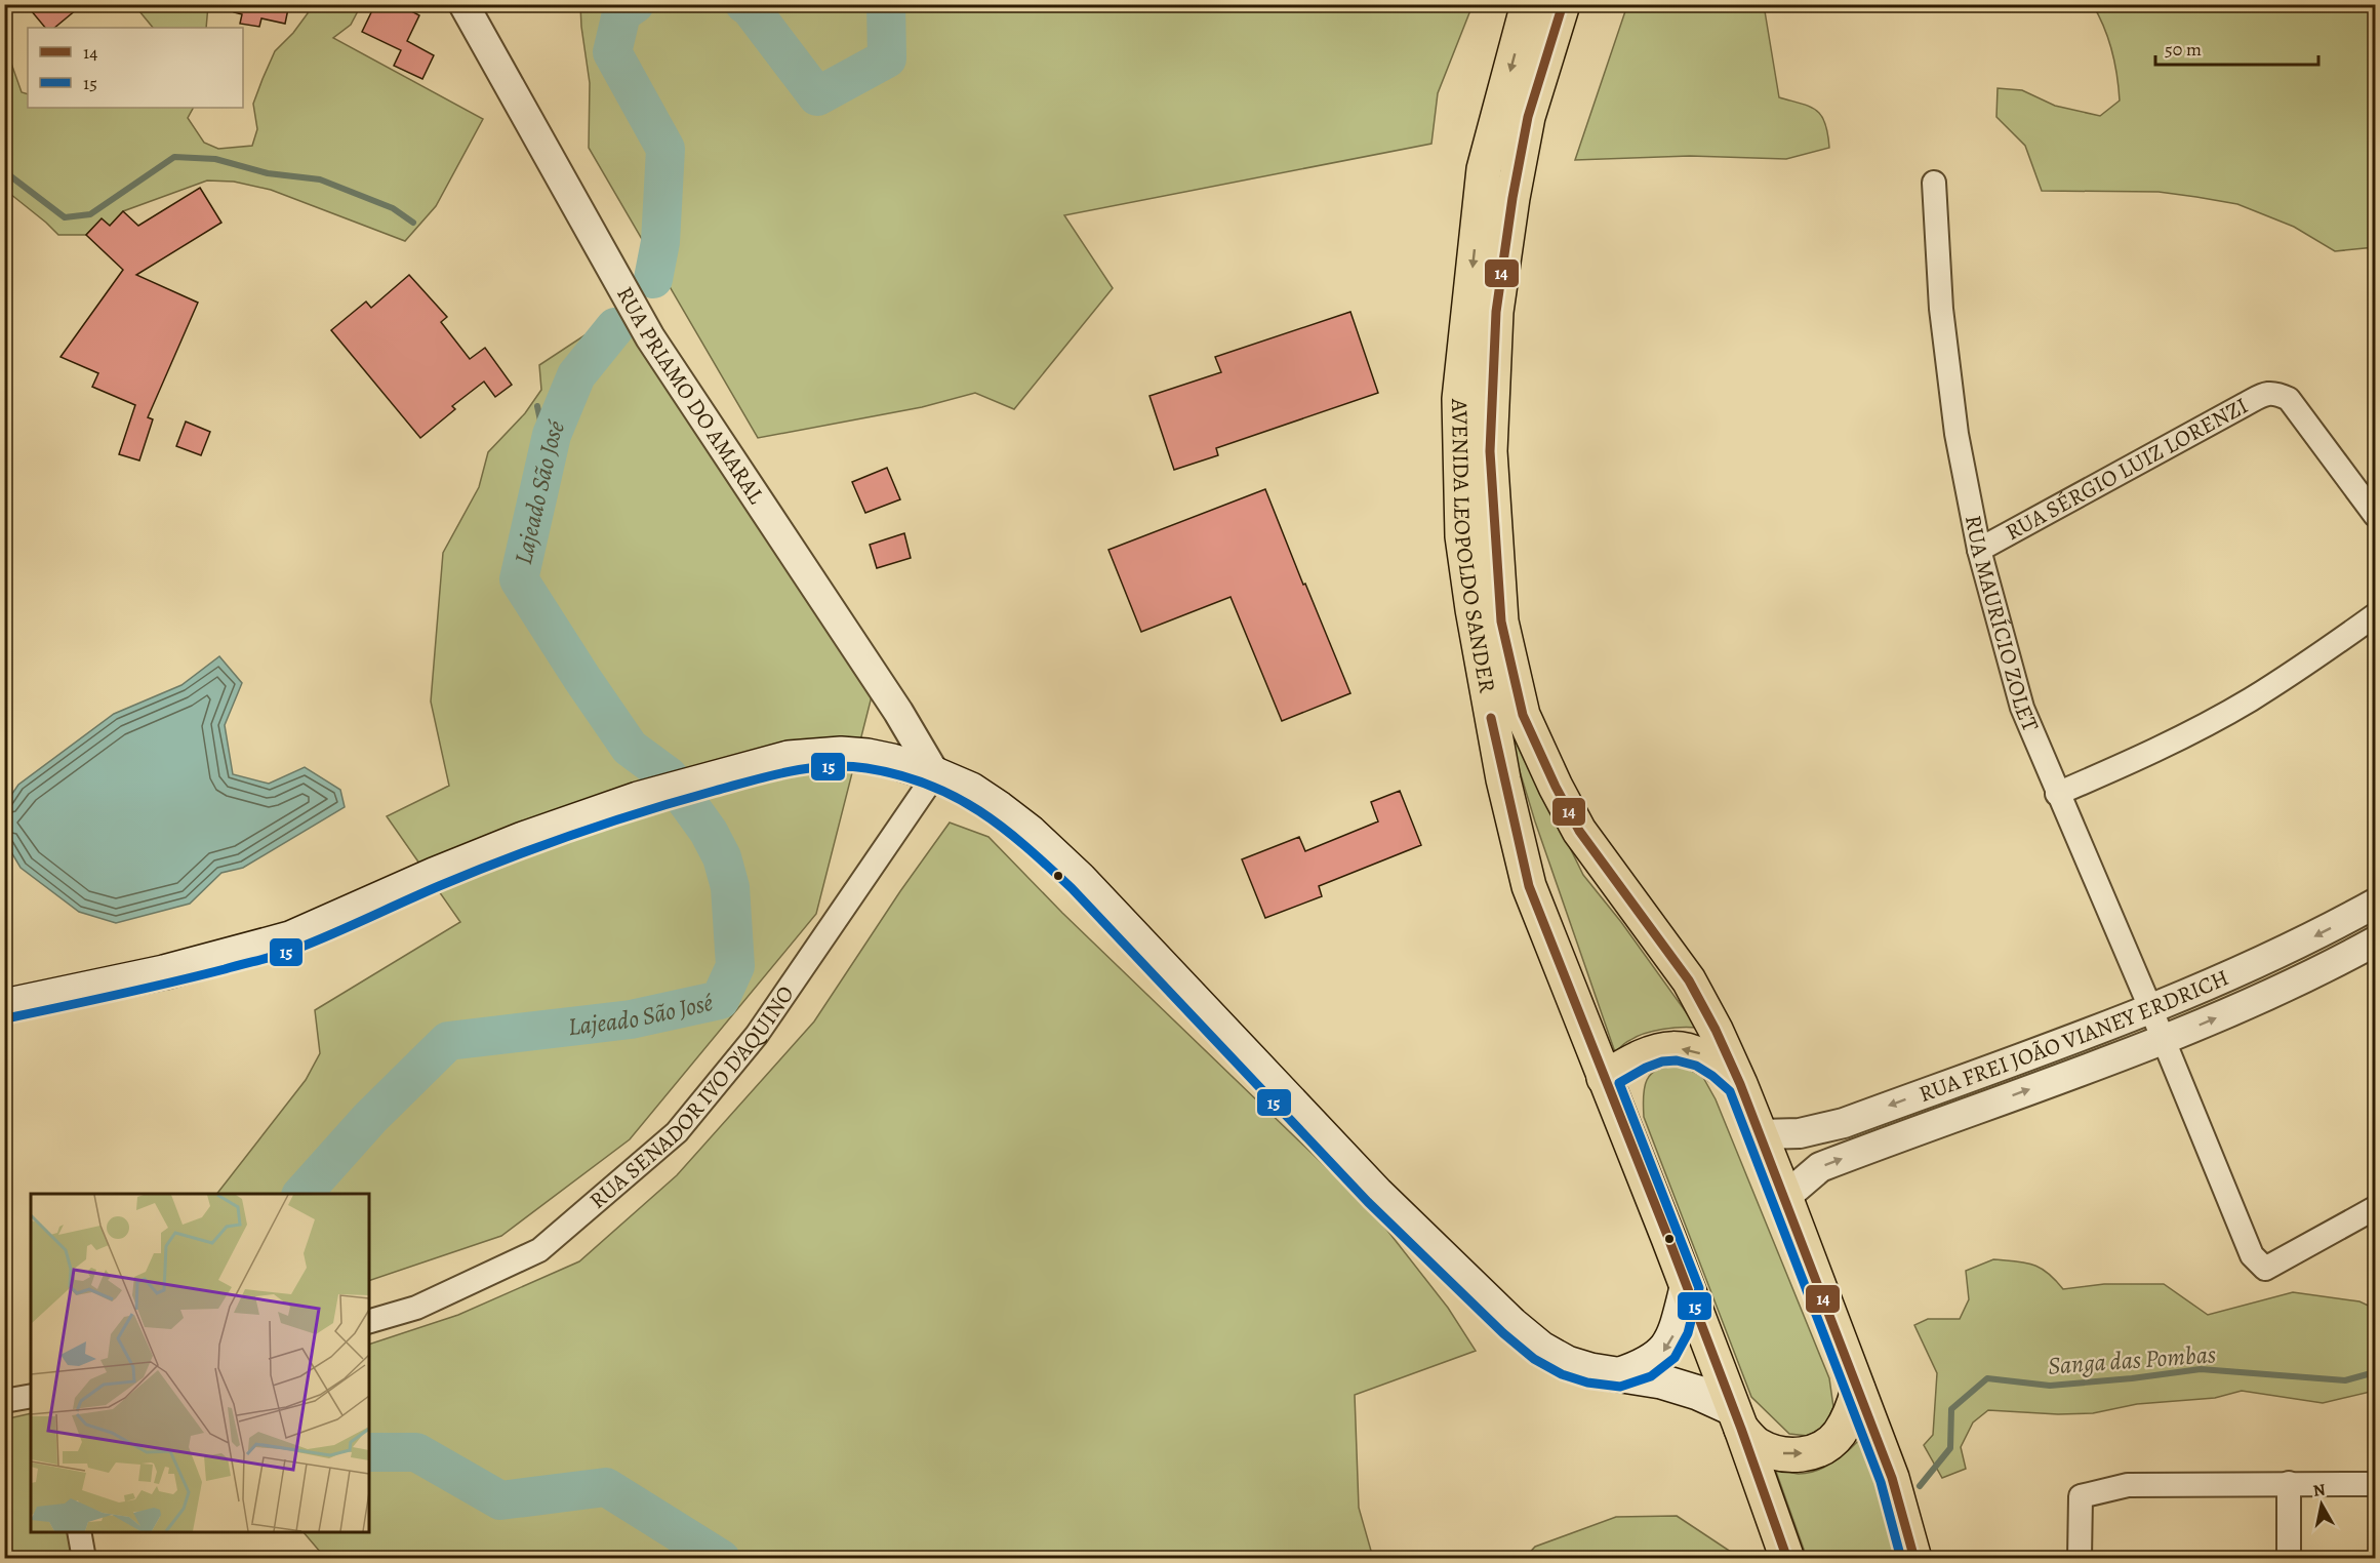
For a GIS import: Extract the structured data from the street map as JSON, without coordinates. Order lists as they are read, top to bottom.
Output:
{
  "streets": {
    "highway": ["AVENIDA LEOPOLDO SANDER"],
    "street": [
      "RUA PRIAMO DO AMARAL",
      "RUA SÉRGIO LUIZ LORENZI",
      "RUA MAURÍCIO ZOLET",
      "RUA FREI JOÃO VIANEY ERDRICH",
      "RUA SENADOR IVO D'AQUINO"
    ]
  },
  "crossings": [
    ["RUA PRIAMO DO AMARAL", "RUA SENADOR IVO D'AQUINO"],
    ["RUA SÉRGIO LUIZ LORENZI", "RUA MAURÍCIO ZOLET"],
    ["AVENIDA LEOPOLDO SANDER", "RUA FREI JOÃO VIANEY ERDRICH"],
    ["RUA MAURÍCIO ZOLET", "RUA FREI JOÃO VIANEY ERDRICH"]
  ],
  "water": ["Lajeado São José", "Sanga das Pombas"],
  "lines": ["transit line 14", "transit line 15"],
  "legend": ["14", "15"],
  "scale_bar": "50 m",
  "north": "top"
}
